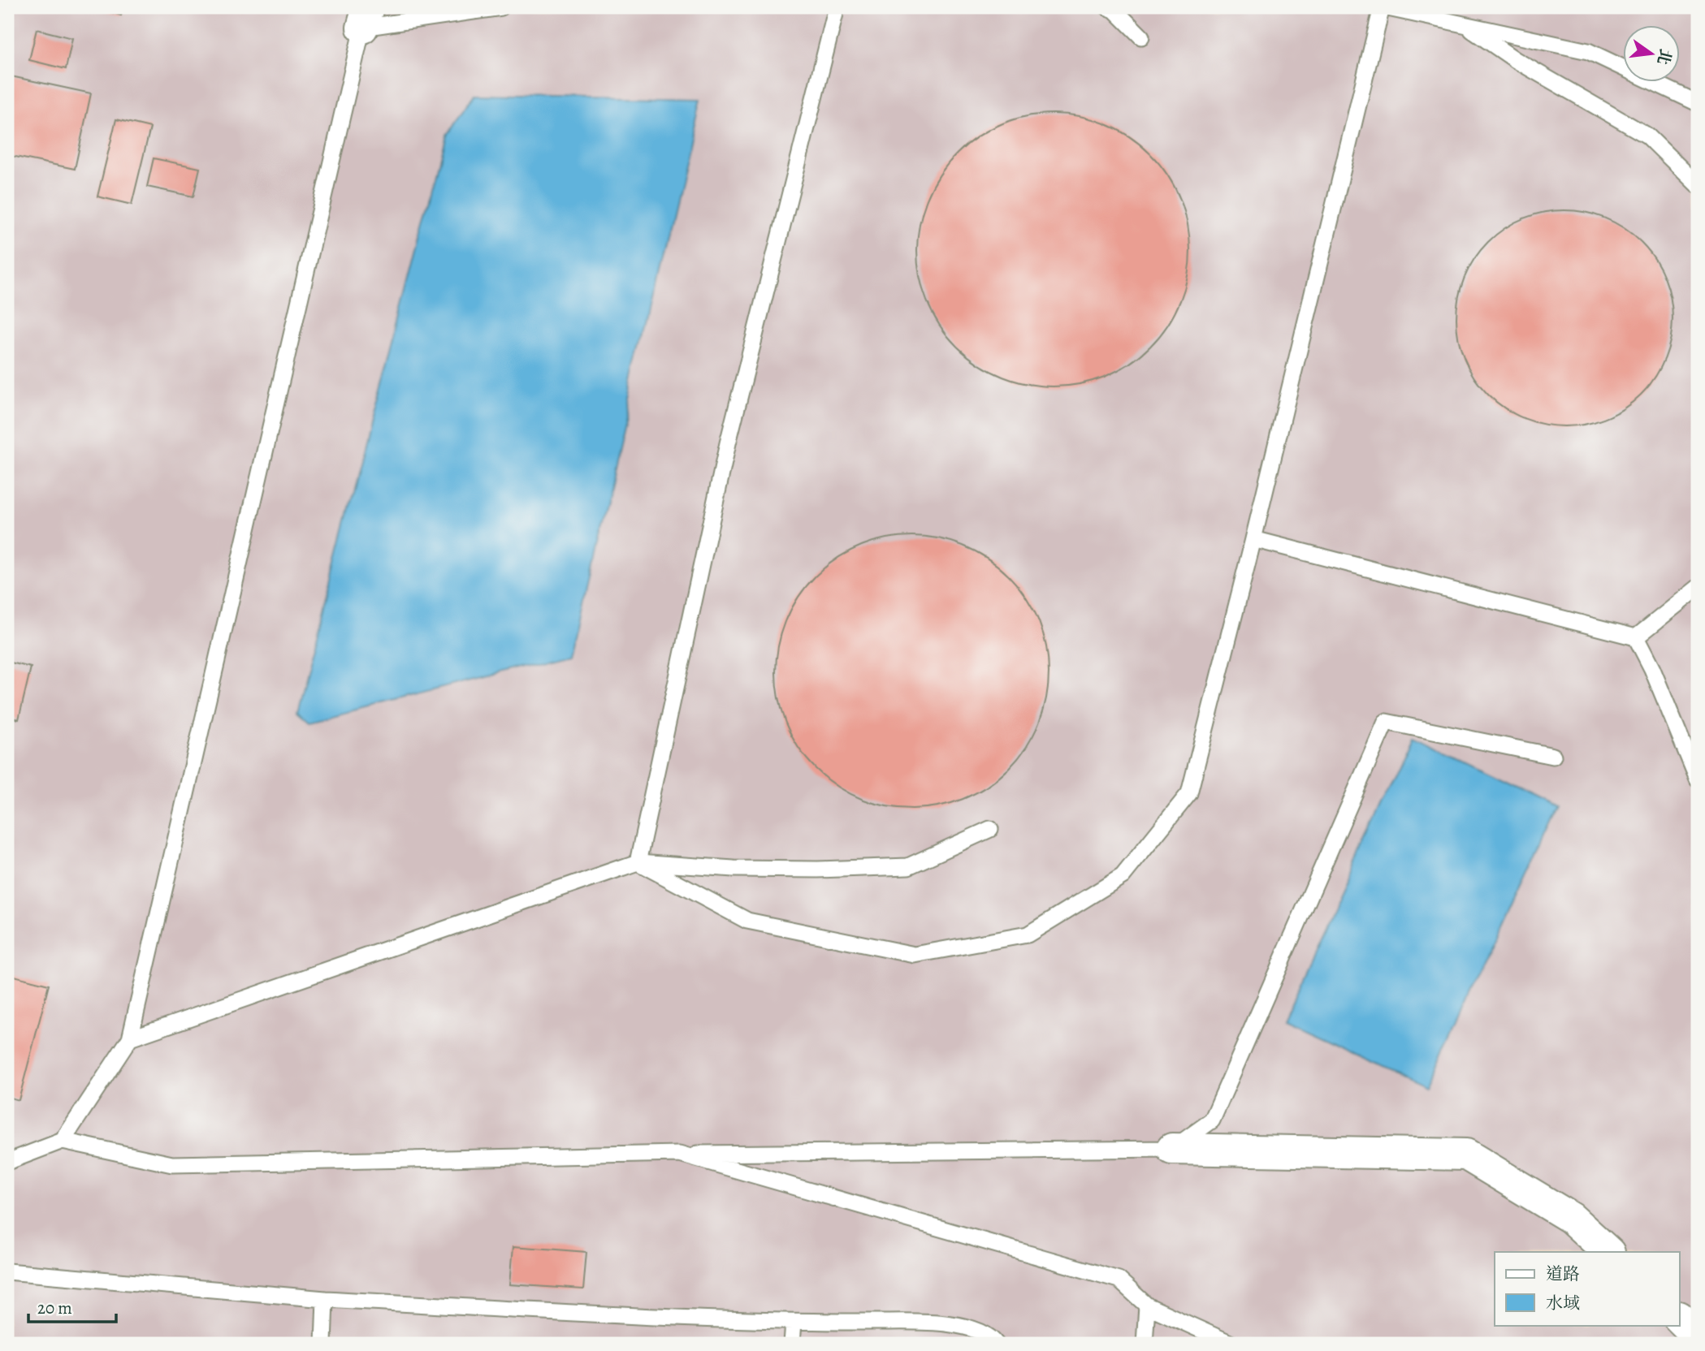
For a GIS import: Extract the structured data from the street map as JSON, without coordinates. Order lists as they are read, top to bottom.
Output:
{
  "legend": ["道路", "水域"],
  "scale_bar": "20 m",
  "north": "right"
}
